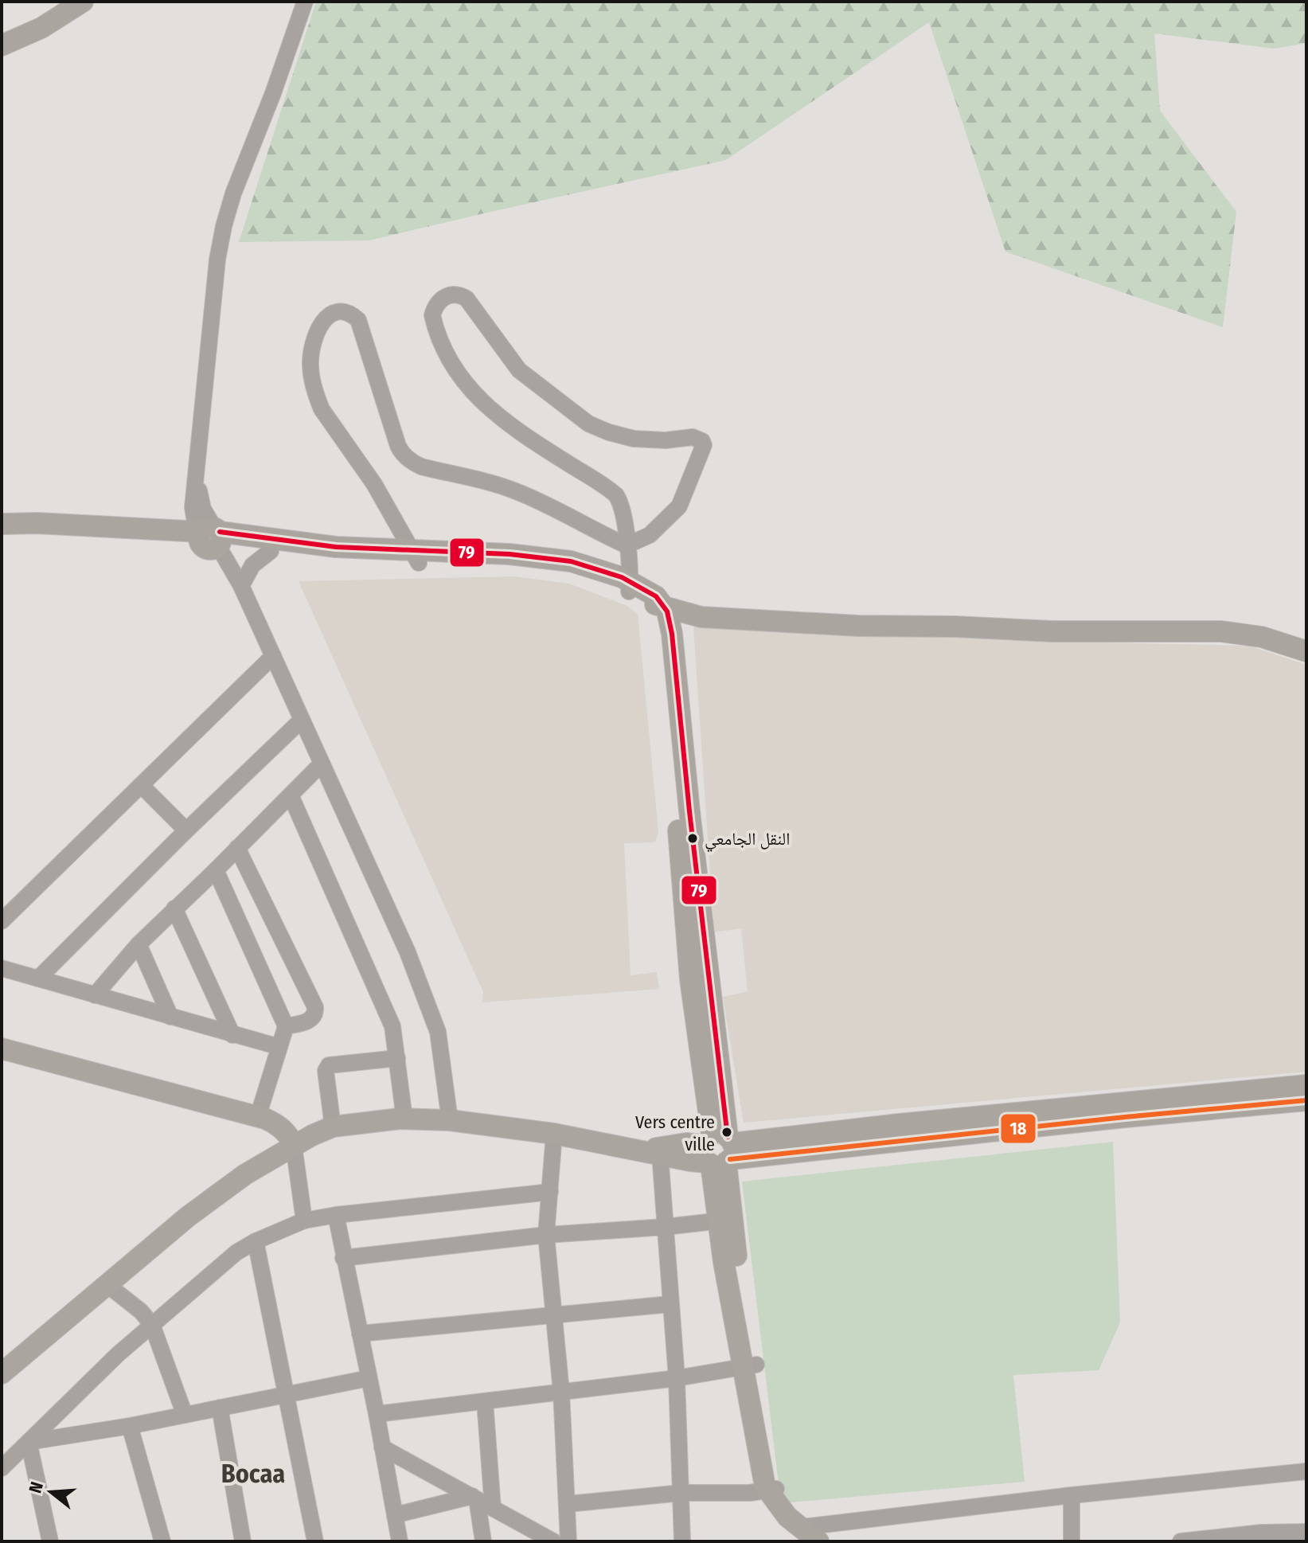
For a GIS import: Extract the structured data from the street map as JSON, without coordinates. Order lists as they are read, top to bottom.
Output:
{
  "districts": ["Bocaa"],
  "places": ["النقل الجامعي", "Vers centre ville"],
  "lines": ["transit line 79", "transit line 18"],
  "north": "left"
}
